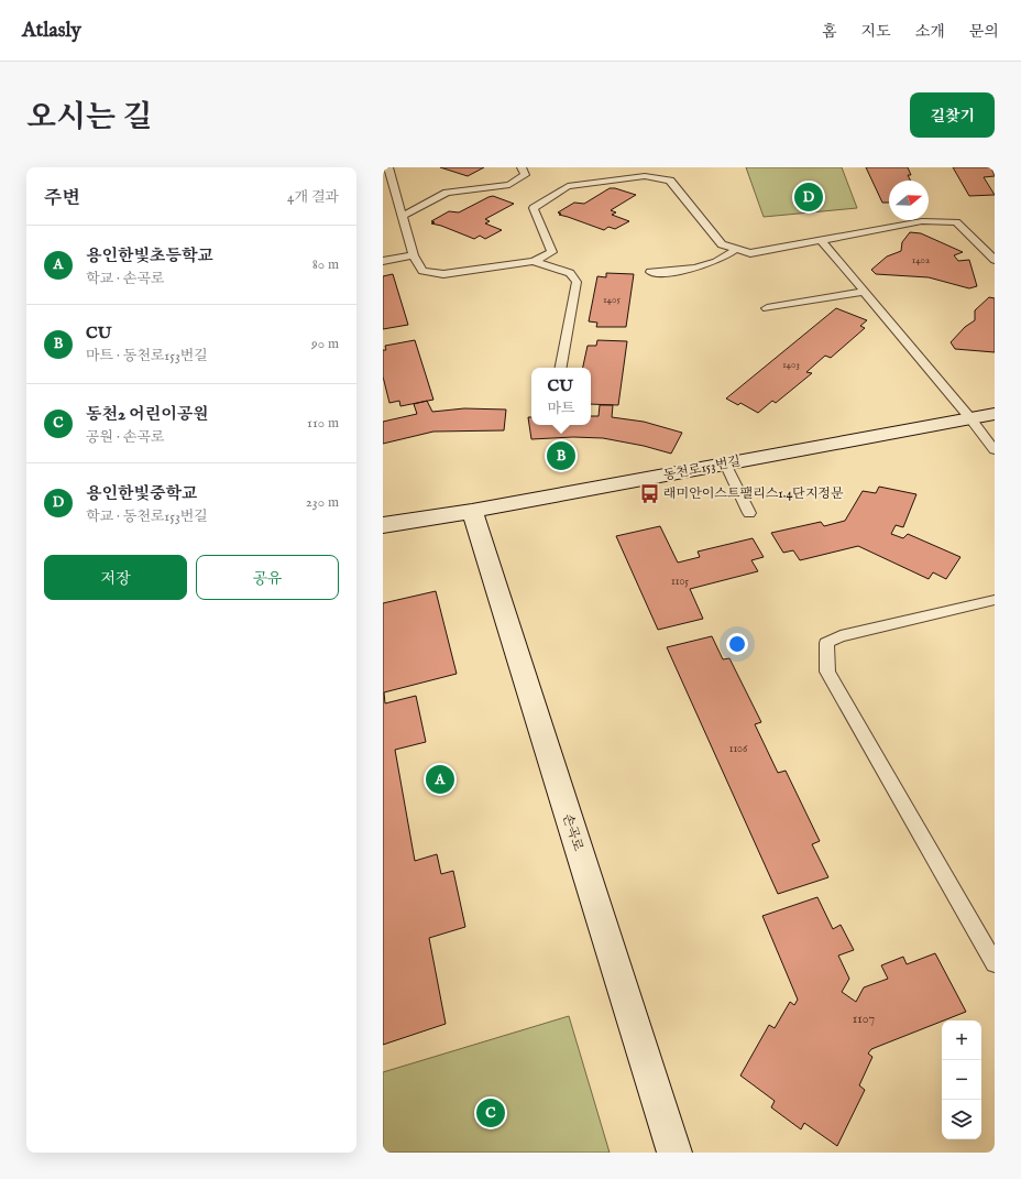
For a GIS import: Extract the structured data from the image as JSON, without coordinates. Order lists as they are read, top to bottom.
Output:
{
  "streets": {
    "street": ["동천로153번길", "손곡로"]
  },
  "crossings": [
    ["동천로153번길", "손곡로"]
  ],
  "places": {
    "bus stop": ["래미안이스트팰리스1.4단지정문"]
  },
  "house_numbers": [
    "1402",
    "1405",
    "1403",
    "1105",
    "1106",
    "1107"
  ],
  "north": "right",
  "page": {
    "header": "Atlasly",
    "nav": [
      "홈",
      "지도",
      "소개",
      "문의"
    ],
    "title": "오시는 길",
    "buttons": [
      "길찾기",
      ["저장", "공유"]
    ],
    "heading": ["주변", "4개 결과"],
    "pins": [
      "D",
      "B",
      "A",
      "C"
    ],
    "list": [
      {
        "mark": "A",
        "name": "용인한빛초등학교",
        "note": "학교 · 손곡로",
        "value": "80 m"
      },
      {
        "mark": "B",
        "name": "CU",
        "note": "마트 · 동천로153번길",
        "value": "90 m"
      },
      {
        "mark": "C",
        "name": "동천2 어린이공원",
        "note": "공원 · 손곡로",
        "value": "110 m"
      },
      {
        "mark": "D",
        "name": "용인한빛중학교",
        "note": "학교 · 동천로153번길",
        "value": "230 m"
      }
    ],
    "popup": ["CU", "마트"],
    "map_buttons": ["+", "−"]
  }
}
